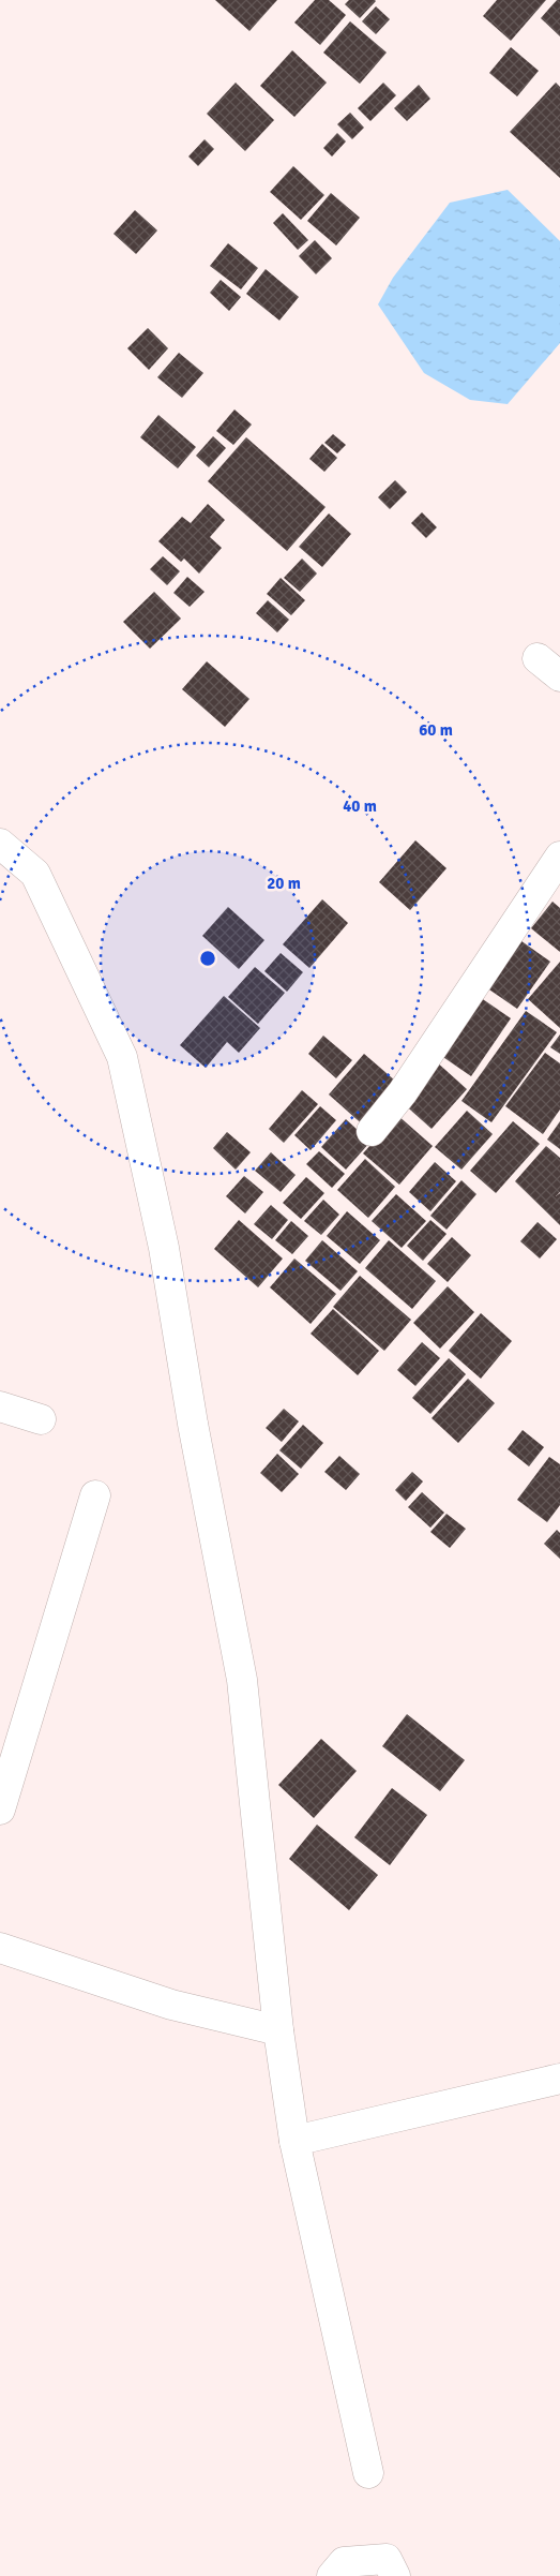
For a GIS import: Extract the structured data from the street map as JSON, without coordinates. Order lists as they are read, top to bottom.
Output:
{
  "rings": ["60 m", "40 m", "20 m"]
}
